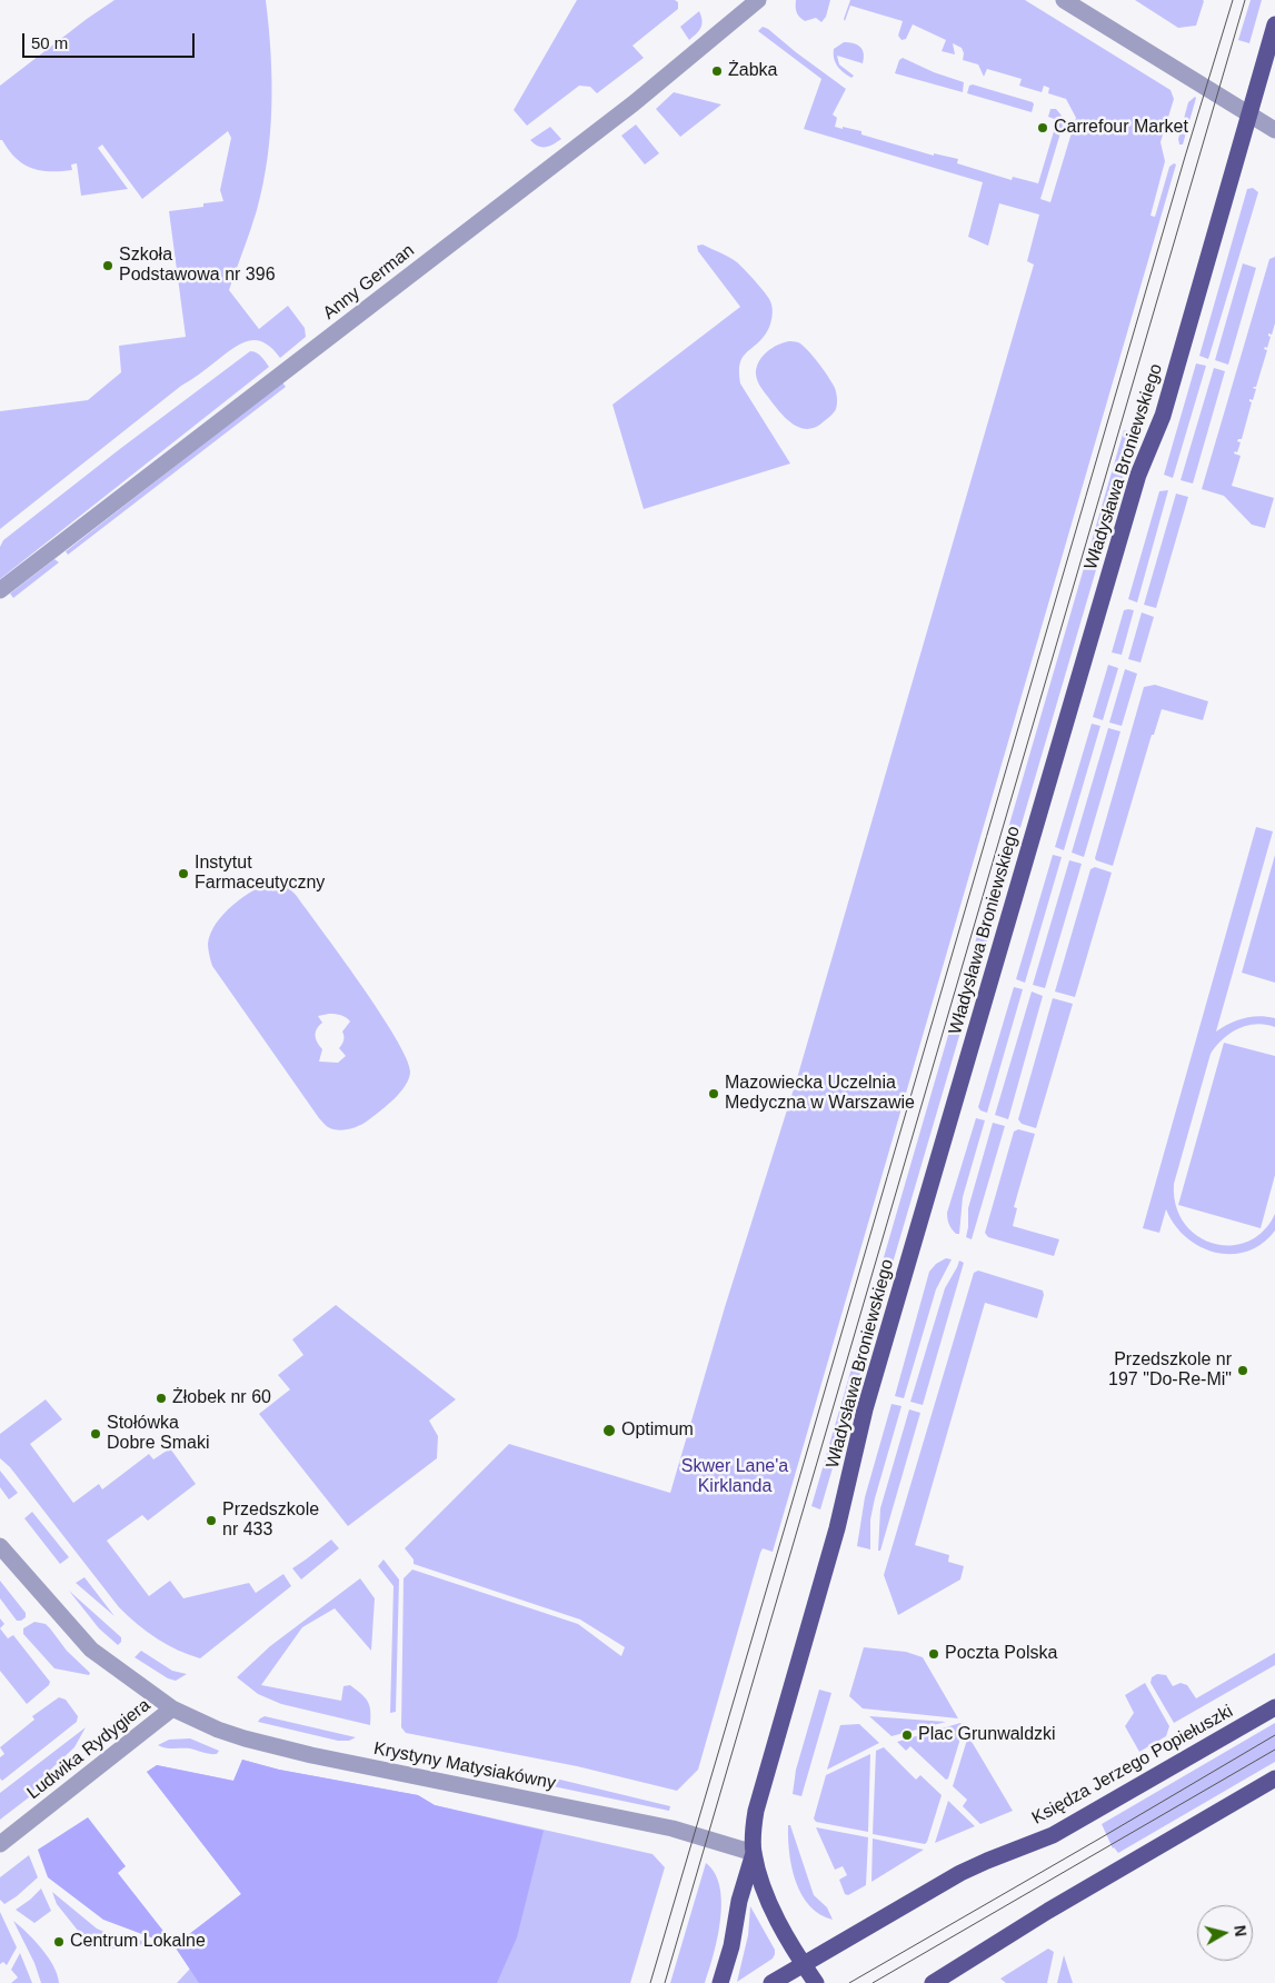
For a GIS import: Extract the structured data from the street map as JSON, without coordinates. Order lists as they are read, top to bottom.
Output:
{
  "streets": {
    "main road": ["Władysława Broniewskiego", "Księdza Jerzego Popiełuszki"],
    "street": ["Anny German", "Ludwika Rydygiera", "Krystyny Matysiakówny"]
  },
  "crossings": [
    ["Władysława Broniewskiego", "Księdza Jerzego Popiełuszki"],
    ["Władysława Broniewskiego", "Krystyny Matysiakówny"],
    ["Ludwika Rydygiera", "Krystyny Matysiakówny"]
  ],
  "parks": ["Skwer Lane'a Kirklanda"],
  "places": [
    "Żabka",
    "Carrefour Market",
    "Szkoła Podstawowa nr 396",
    "Instytut Farmaceutyczny",
    "Mazowiecka Uczelnia Medyczna w Warszawie",
    "Przedszkole nr 197 \"Do-Re-Mi\"",
    "Żłobek nr 60",
    "Optimum",
    "Stołówka Dobre Smaki",
    "Przedszkole nr 433",
    "Poczta Polska",
    "Plac Grunwaldzki",
    "Centrum Lokalne"
  ],
  "scale_bar": "50 m",
  "north": "right"
}
